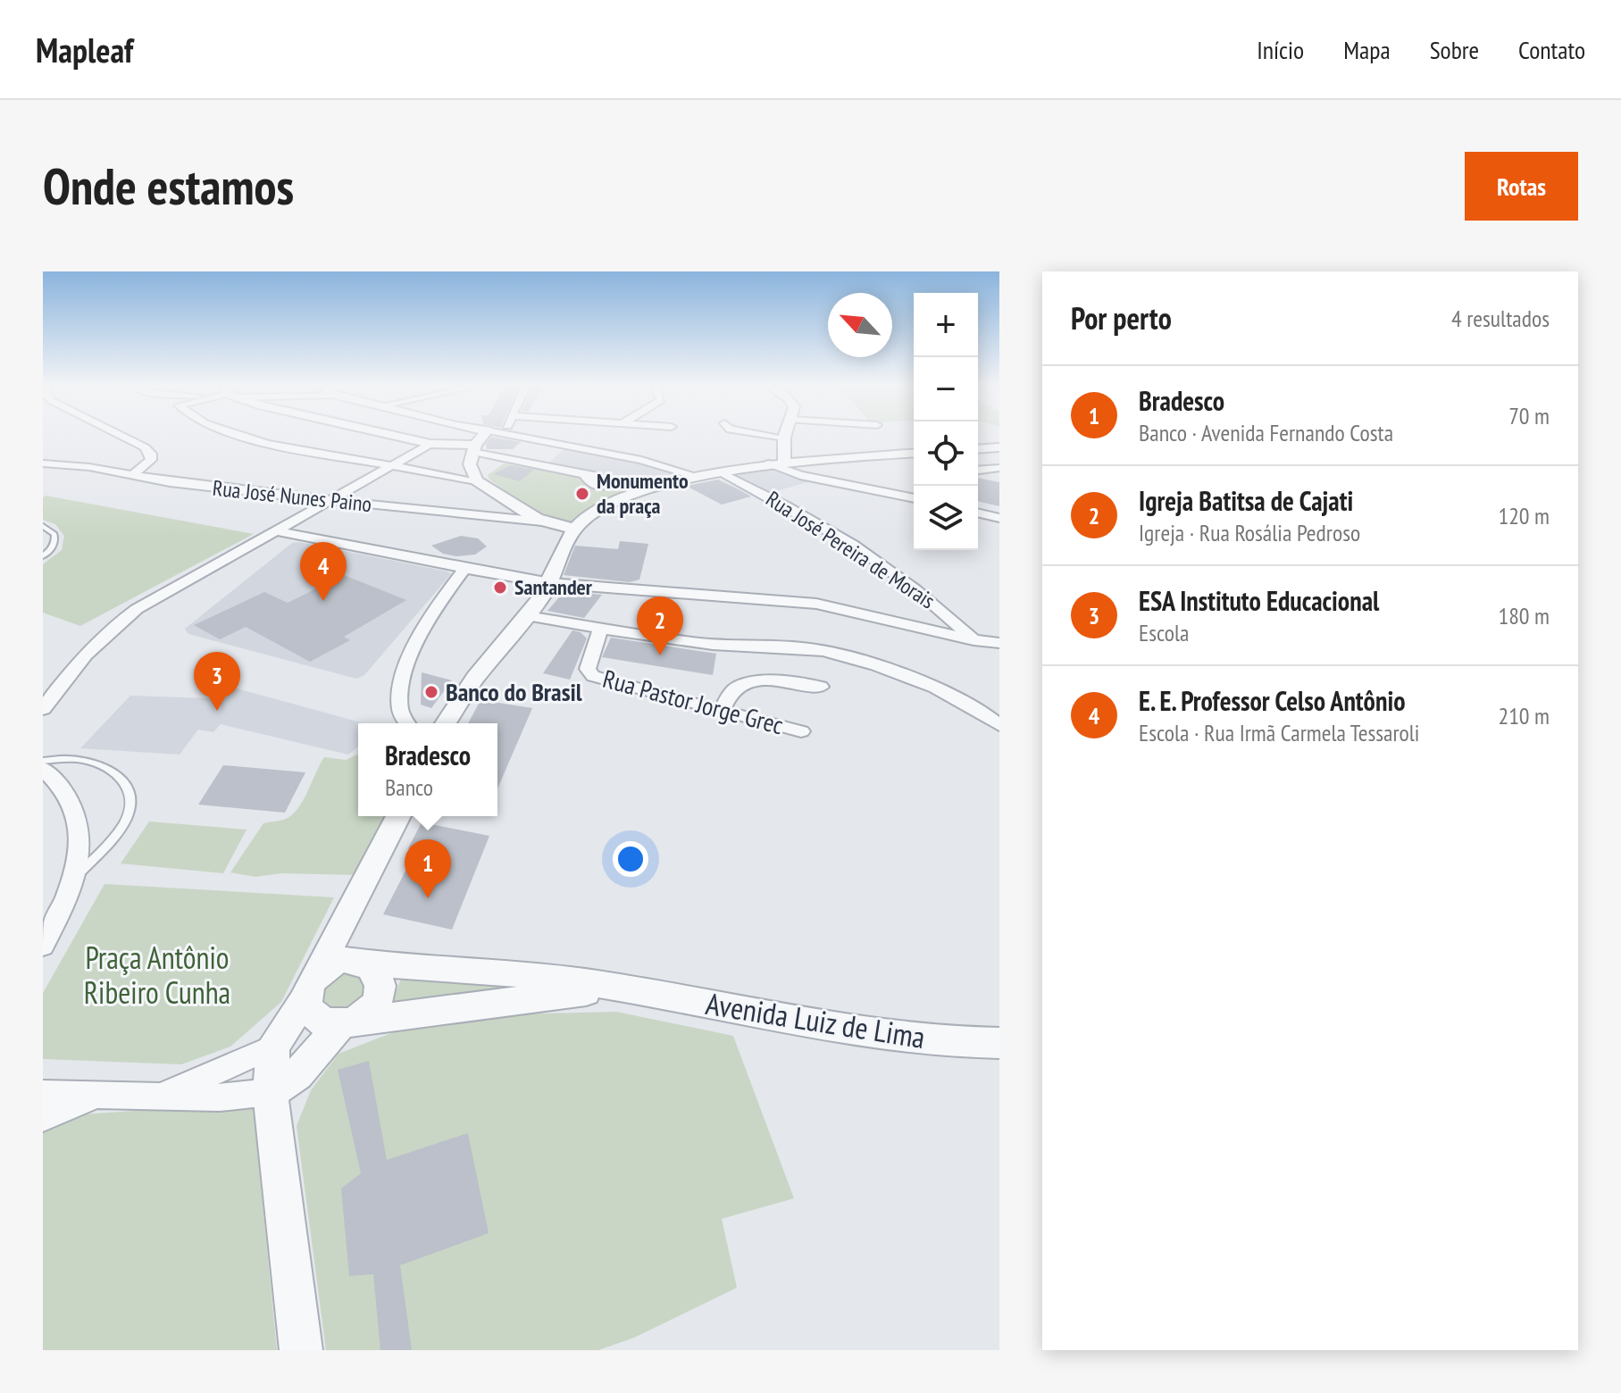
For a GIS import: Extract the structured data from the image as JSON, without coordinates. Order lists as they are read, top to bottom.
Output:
{
  "streets": {
    "street": [
      "Rua José Nunes Paino",
      "Rua José Pereira de Morais",
      "Rua Pastor Jorge Grec",
      "Avenida Luiz de Lima"
    ]
  },
  "parks": ["Praça Antônio Ribeiro Cunha"],
  "places": ["Monumento da praça", "Santander", "Banco do Brasil"],
  "north": "top left",
  "page": {
    "header": "Mapleaf",
    "nav": [
      "Início",
      "Mapa",
      "Sobre",
      "Contato"
    ],
    "buttons": "Rotas",
    "title": "Onde estamos",
    "heading": ["Por perto", "4 resultados"],
    "map_buttons": ["+", "−"],
    "list": [
      {
        "mark": "1",
        "name": "Bradesco",
        "note": "Banco · Avenida Fernando Costa",
        "value": "70 m"
      },
      {
        "mark": "2",
        "name": "Igreja Batitsa de Cajati",
        "note": "Igreja · Rua Rosália Pedroso",
        "value": "120 m"
      },
      {
        "mark": "3",
        "name": "ESA Instituto Educacional",
        "note": "Escola",
        "value": "180 m"
      },
      {
        "mark": "4",
        "name": "E. E. Professor Celso Antônio",
        "note": "Escola · Rua Irmã Carmela Tessaroli",
        "value": "210 m"
      }
    ],
    "pins": [
      "4",
      "2",
      "3",
      "1"
    ],
    "popup": ["Bradesco", "Banco"]
  }
}
